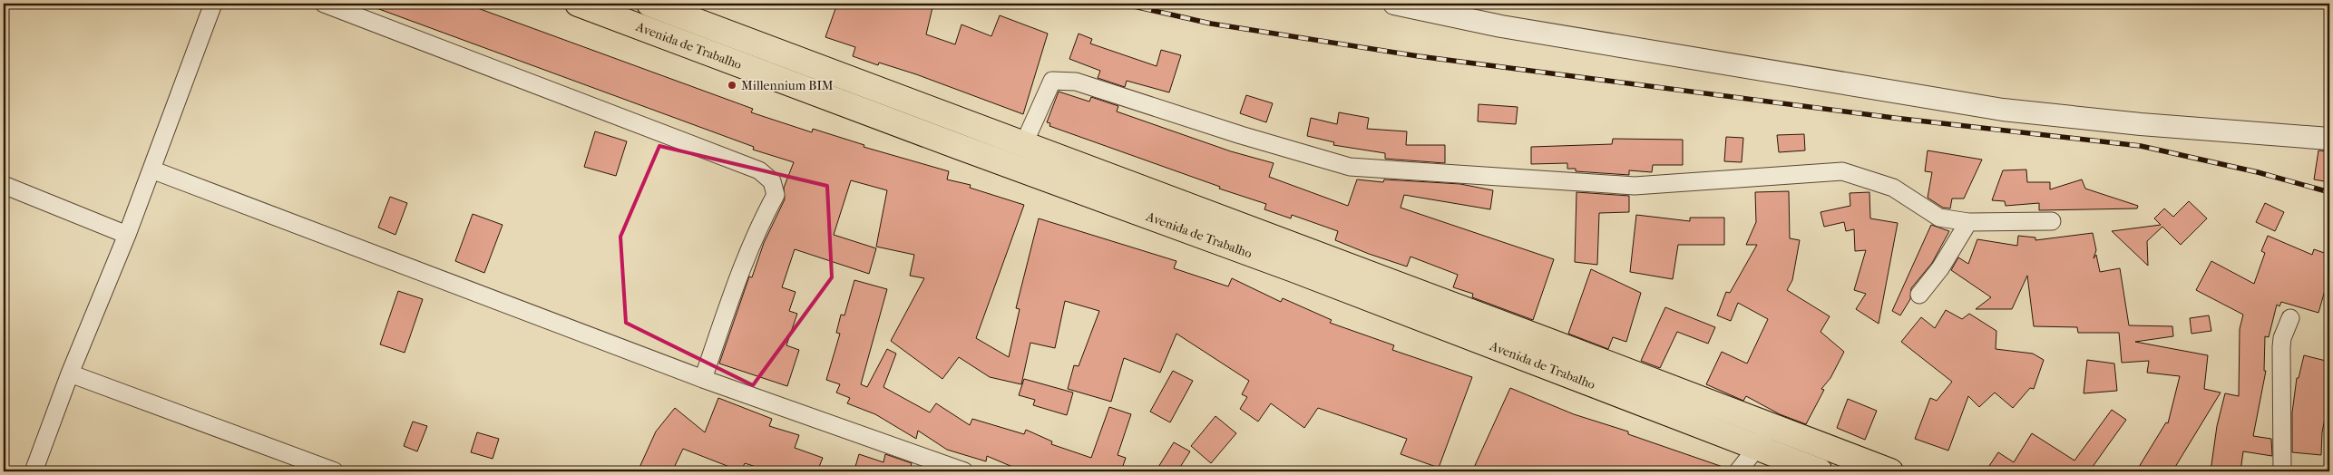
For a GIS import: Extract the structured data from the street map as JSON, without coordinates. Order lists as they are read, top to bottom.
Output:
{
  "streets": {
    "highway": ["Avenida de Trabalho"]
  },
  "places": ["Millennium BIM"]
}
